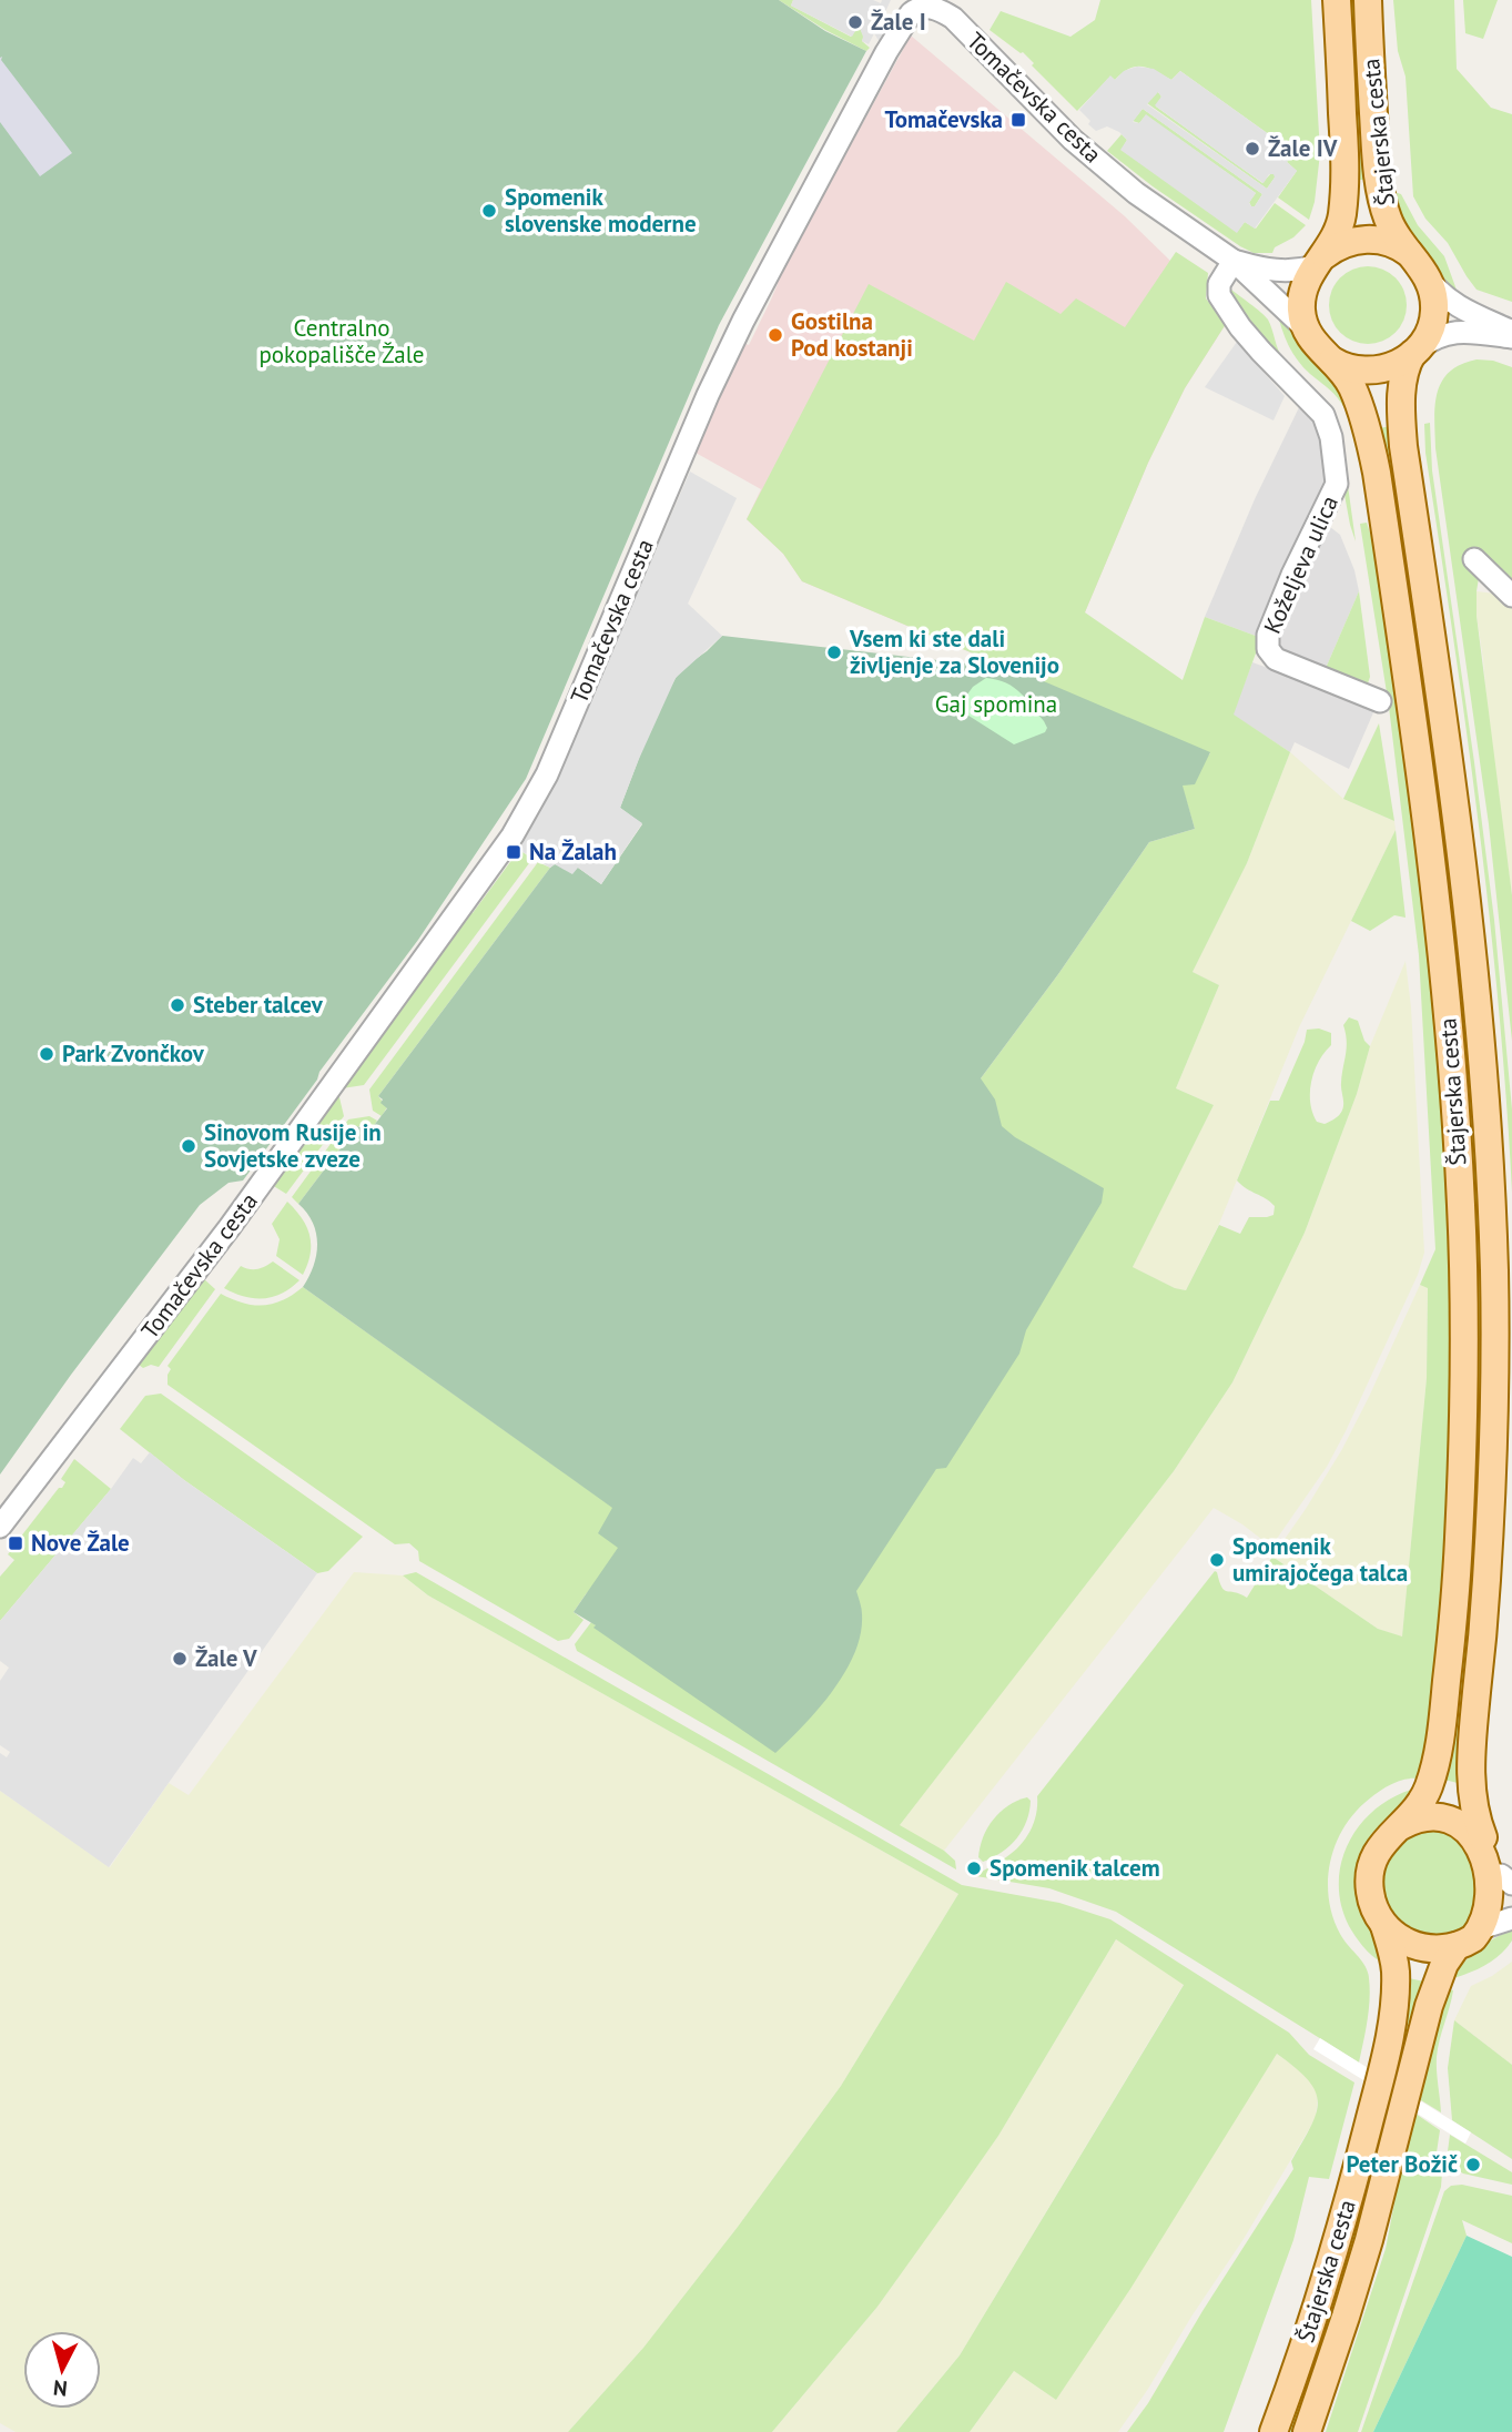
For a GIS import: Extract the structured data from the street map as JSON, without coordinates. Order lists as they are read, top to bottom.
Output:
{
  "streets": {
    "main road": ["Štajerska cesta"],
    "street": ["Tomačevska cesta", "Koželjeva ulica"]
  },
  "crossings": [
    ["Tomačevska cesta", "Štajerska cesta"],
    ["Tomačevska cesta", "Koželjeva ulica"]
  ],
  "parks": ["Centralno pokopališče Žale", "Gaj spomina"],
  "places": {
    "other": [
      "Žale I",
      "Žale IV",
      "Spomenik slovenske moderne",
      "Gostilna Pod kostanji",
      "Vsem ki ste dali življenje za Slovenijo",
      "Steber talcev",
      "Park Zvončkov",
      "Sinovom Rusije in Sovjetske zveze",
      "Spomenik umirajočega talca",
      "Žale V",
      "Spomenik talcem",
      "Peter Božič"
    ],
    "transit": ["Tomačevska", "Na Žalah", "Nove Žale"]
  },
  "north": "bottom"
}
